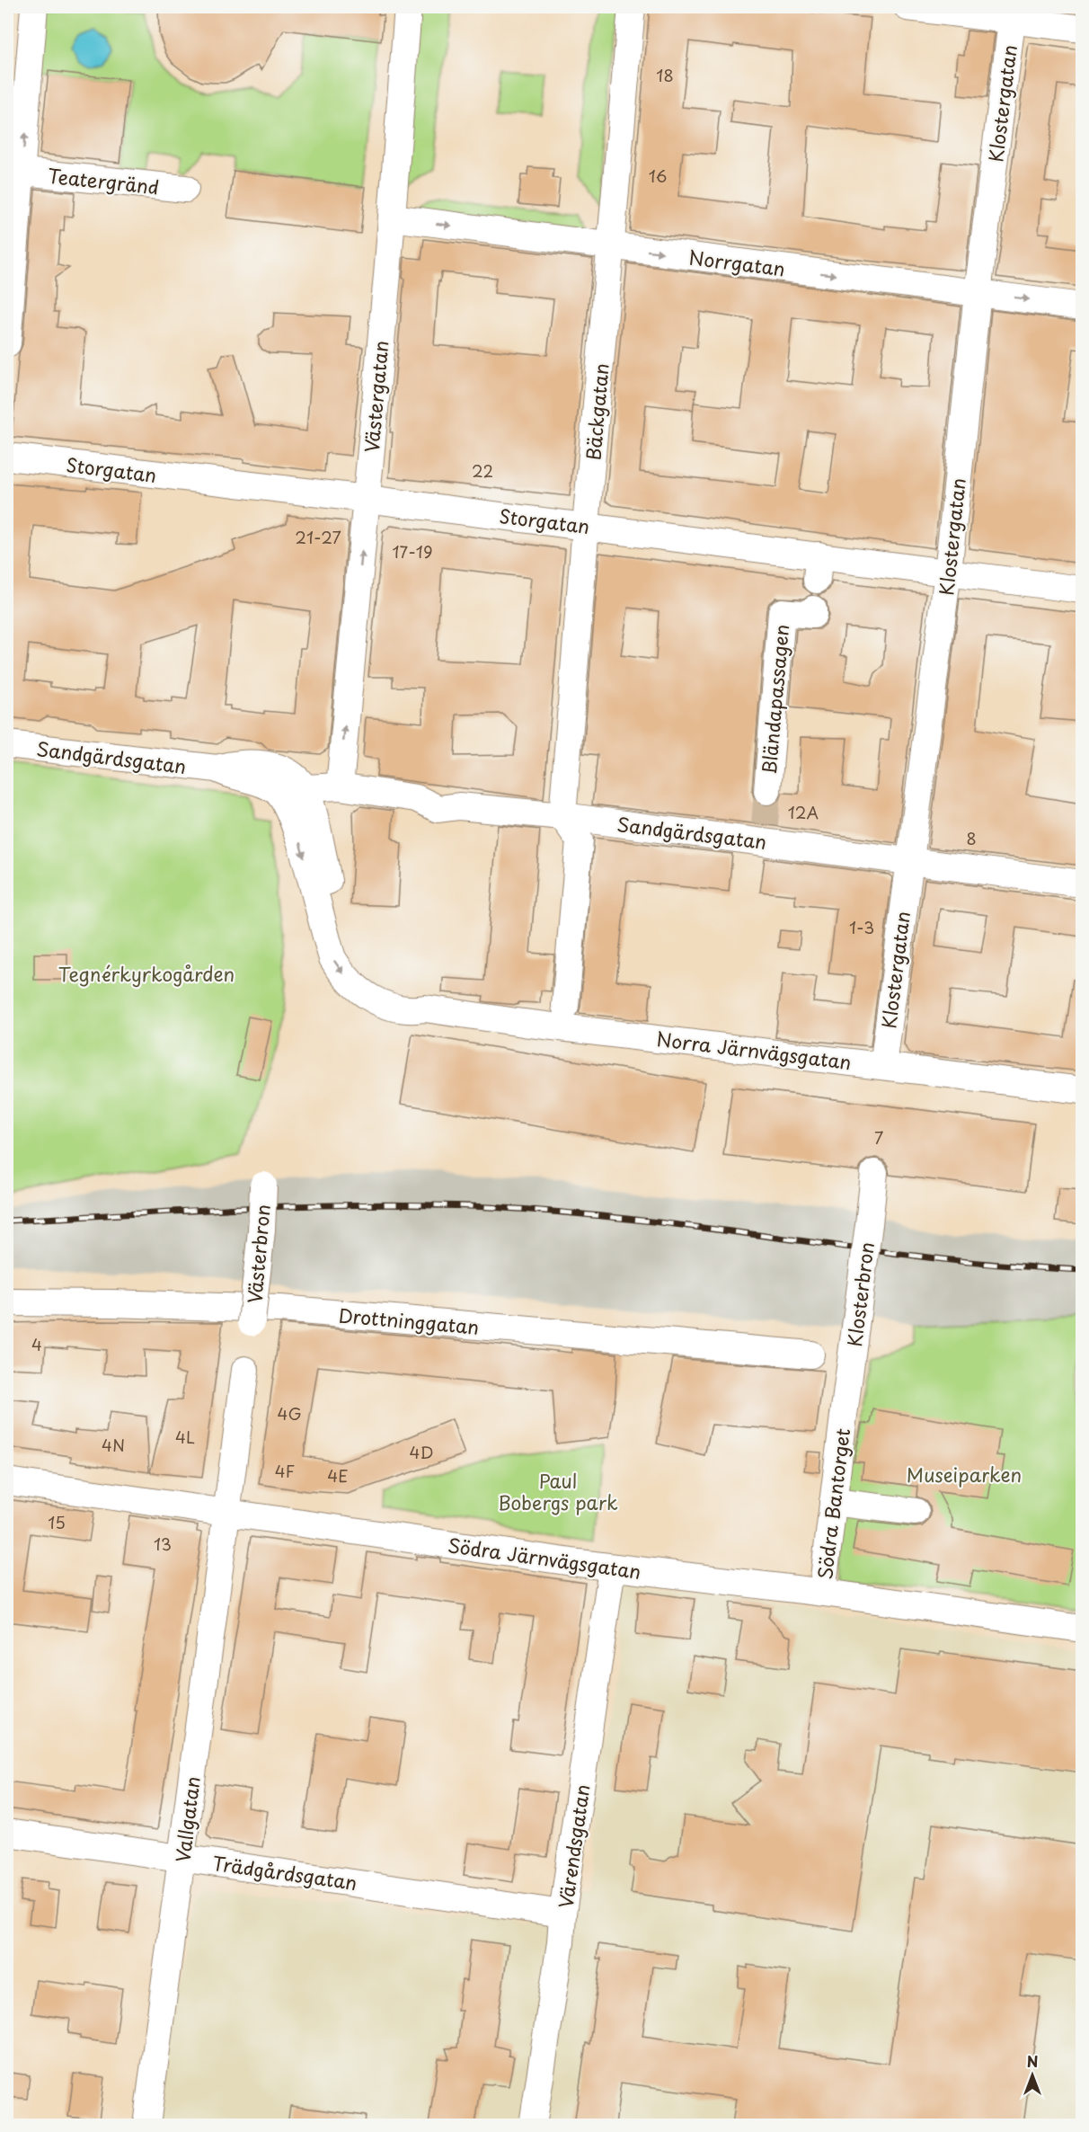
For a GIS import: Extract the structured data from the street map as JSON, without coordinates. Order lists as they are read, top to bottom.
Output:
{
  "streets": {
    "street": [
      "Klostergatan",
      "Teatergränd",
      "Norrgatan",
      "Västergatan",
      "Bäckgatan",
      "Storgatan",
      "Bländapassagen",
      "Sandgärdsgatan",
      "Norra Järnvägsgatan",
      "Västerbron",
      "Klosterbron",
      "Drottninggatan",
      "Södra Bantorget",
      "Södra Järnvägsgatan",
      "Vallgatan",
      "Värendsgatan",
      "Trädgårdsgatan"
    ]
  },
  "crossings": [
    ["Klostergatan", "Norrgatan"],
    ["Klostergatan", "Storgatan"],
    ["Klostergatan", "Sandgärdsgatan"],
    ["Klostergatan", "Norra Järnvägsgatan"],
    ["Norrgatan", "Västergatan"],
    ["Norrgatan", "Bäckgatan"],
    ["Västergatan", "Storgatan"],
    ["Västergatan", "Sandgärdsgatan"],
    ["Bäckgatan", "Storgatan"],
    ["Bäckgatan", "Sandgärdsgatan"],
    ["Sandgärdsgatan", "Norra Järnvägsgatan"],
    ["Klosterbron", "Södra Bantorget"],
    ["Södra Bantorget", "Södra Järnvägsgatan"],
    ["Södra Järnvägsgatan", "Vallgatan"],
    ["Södra Järnvägsgatan", "Värendsgatan"],
    ["Vallgatan", "Trädgårdsgatan"],
    ["Värendsgatan", "Trädgårdsgatan"]
  ],
  "one_way": ["Norrgatan", "Västergatan"],
  "parks": ["Tegnérkyrkogården", "Museiparken", "Paul Bobergs park"],
  "house_numbers": [
    "18",
    "16",
    "22",
    "21-27",
    "17-19",
    "12A",
    "8",
    "1-3",
    "7",
    "4",
    "4G",
    "4L",
    "4N",
    "4D",
    "4F",
    "4E",
    "15",
    "13"
  ],
  "north": "top"
}
